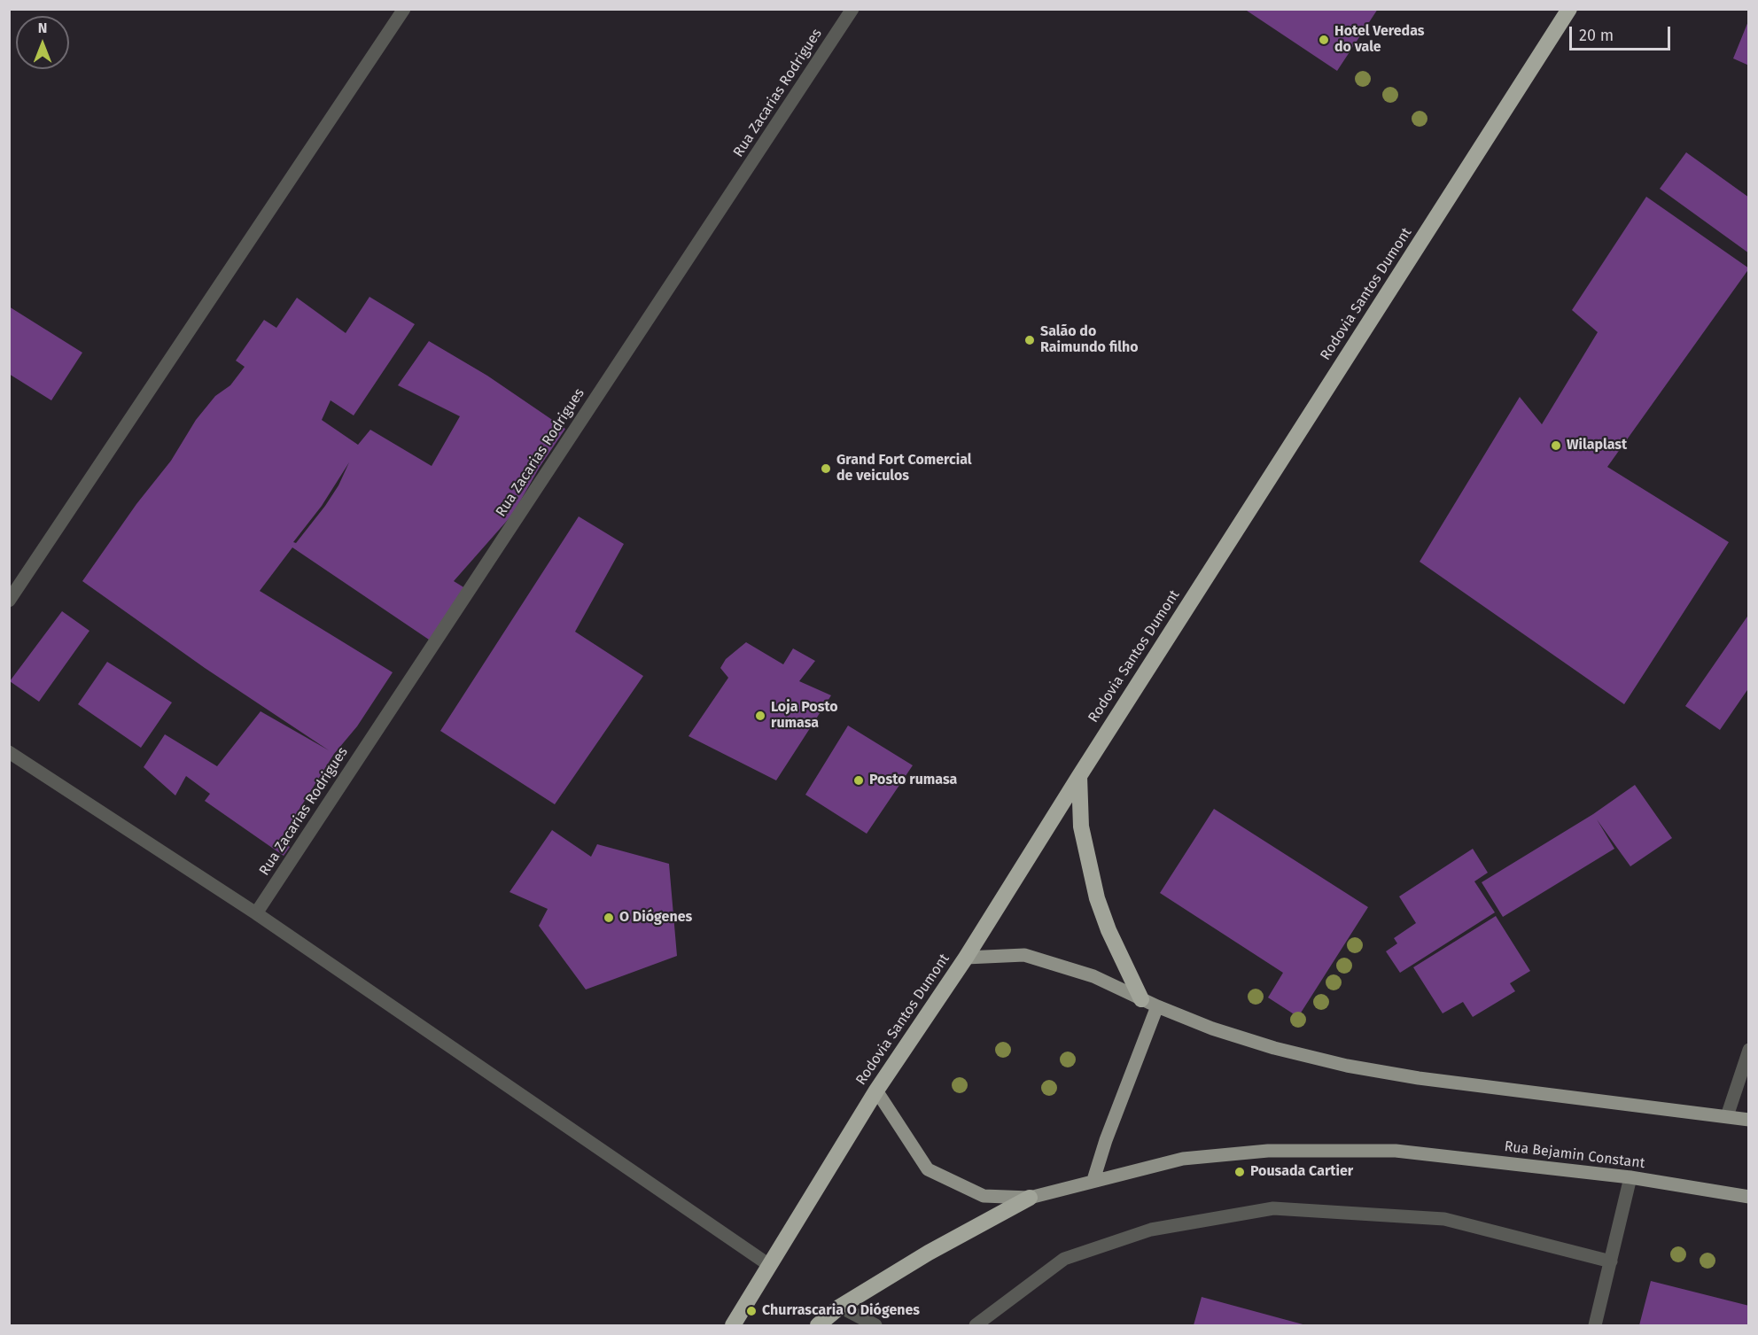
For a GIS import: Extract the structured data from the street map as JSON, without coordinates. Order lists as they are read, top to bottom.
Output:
{
  "streets": {
    "highway": ["Rodovia Santos Dumont"],
    "main road": ["Rua Bejamin Constant"],
    "street": ["Rua Zacarias Rodrigues"]
  },
  "crossings": [
    ["Rodovia Santos Dumont", "Rua Bejamin Constant"]
  ],
  "places": [
    "Hotel Veredas do vale",
    "Salão do Raimundo filho",
    "Wilaplast",
    "Grand Fort Comercial de veiculos",
    "Loja Posto rumasa",
    "Posto rumasa",
    "O Diógenes",
    "Pousada Cartier",
    "Churrascaria O Diógenes"
  ],
  "scale_bar": "20 m",
  "north": "top"
}
